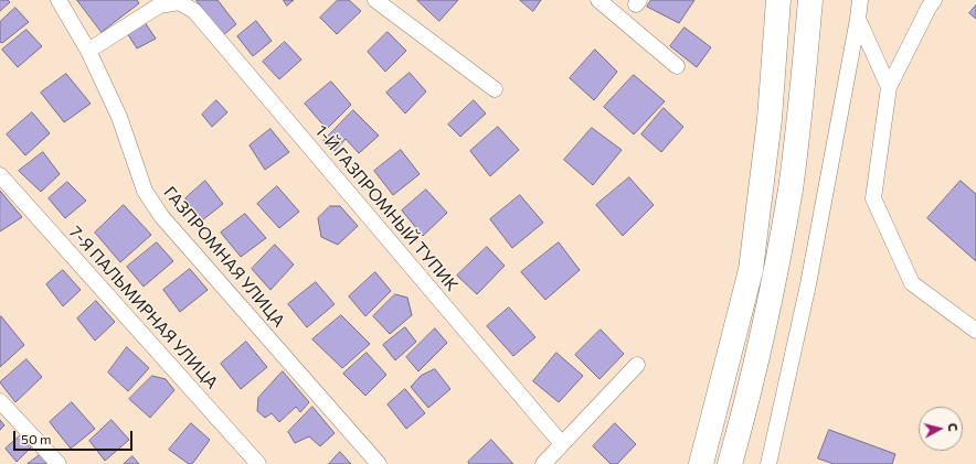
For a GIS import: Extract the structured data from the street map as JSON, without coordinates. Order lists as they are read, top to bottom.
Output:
{
  "streets": {
    "street": ["1-Й ГАЗПРОМНЫЙ ТУПИК", "ГАЗПРОМНАЯ УЛИЦА", "7-Я ПАЛЬМИРНАЯ УЛИЦА"]
  },
  "crossings": [
    ["1-Й ГАЗПРОМНЫЙ ТУПИК", "ГАЗПРОМНАЯ УЛИЦА"]
  ],
  "scale_bar": "50 m",
  "north": "right"
}
